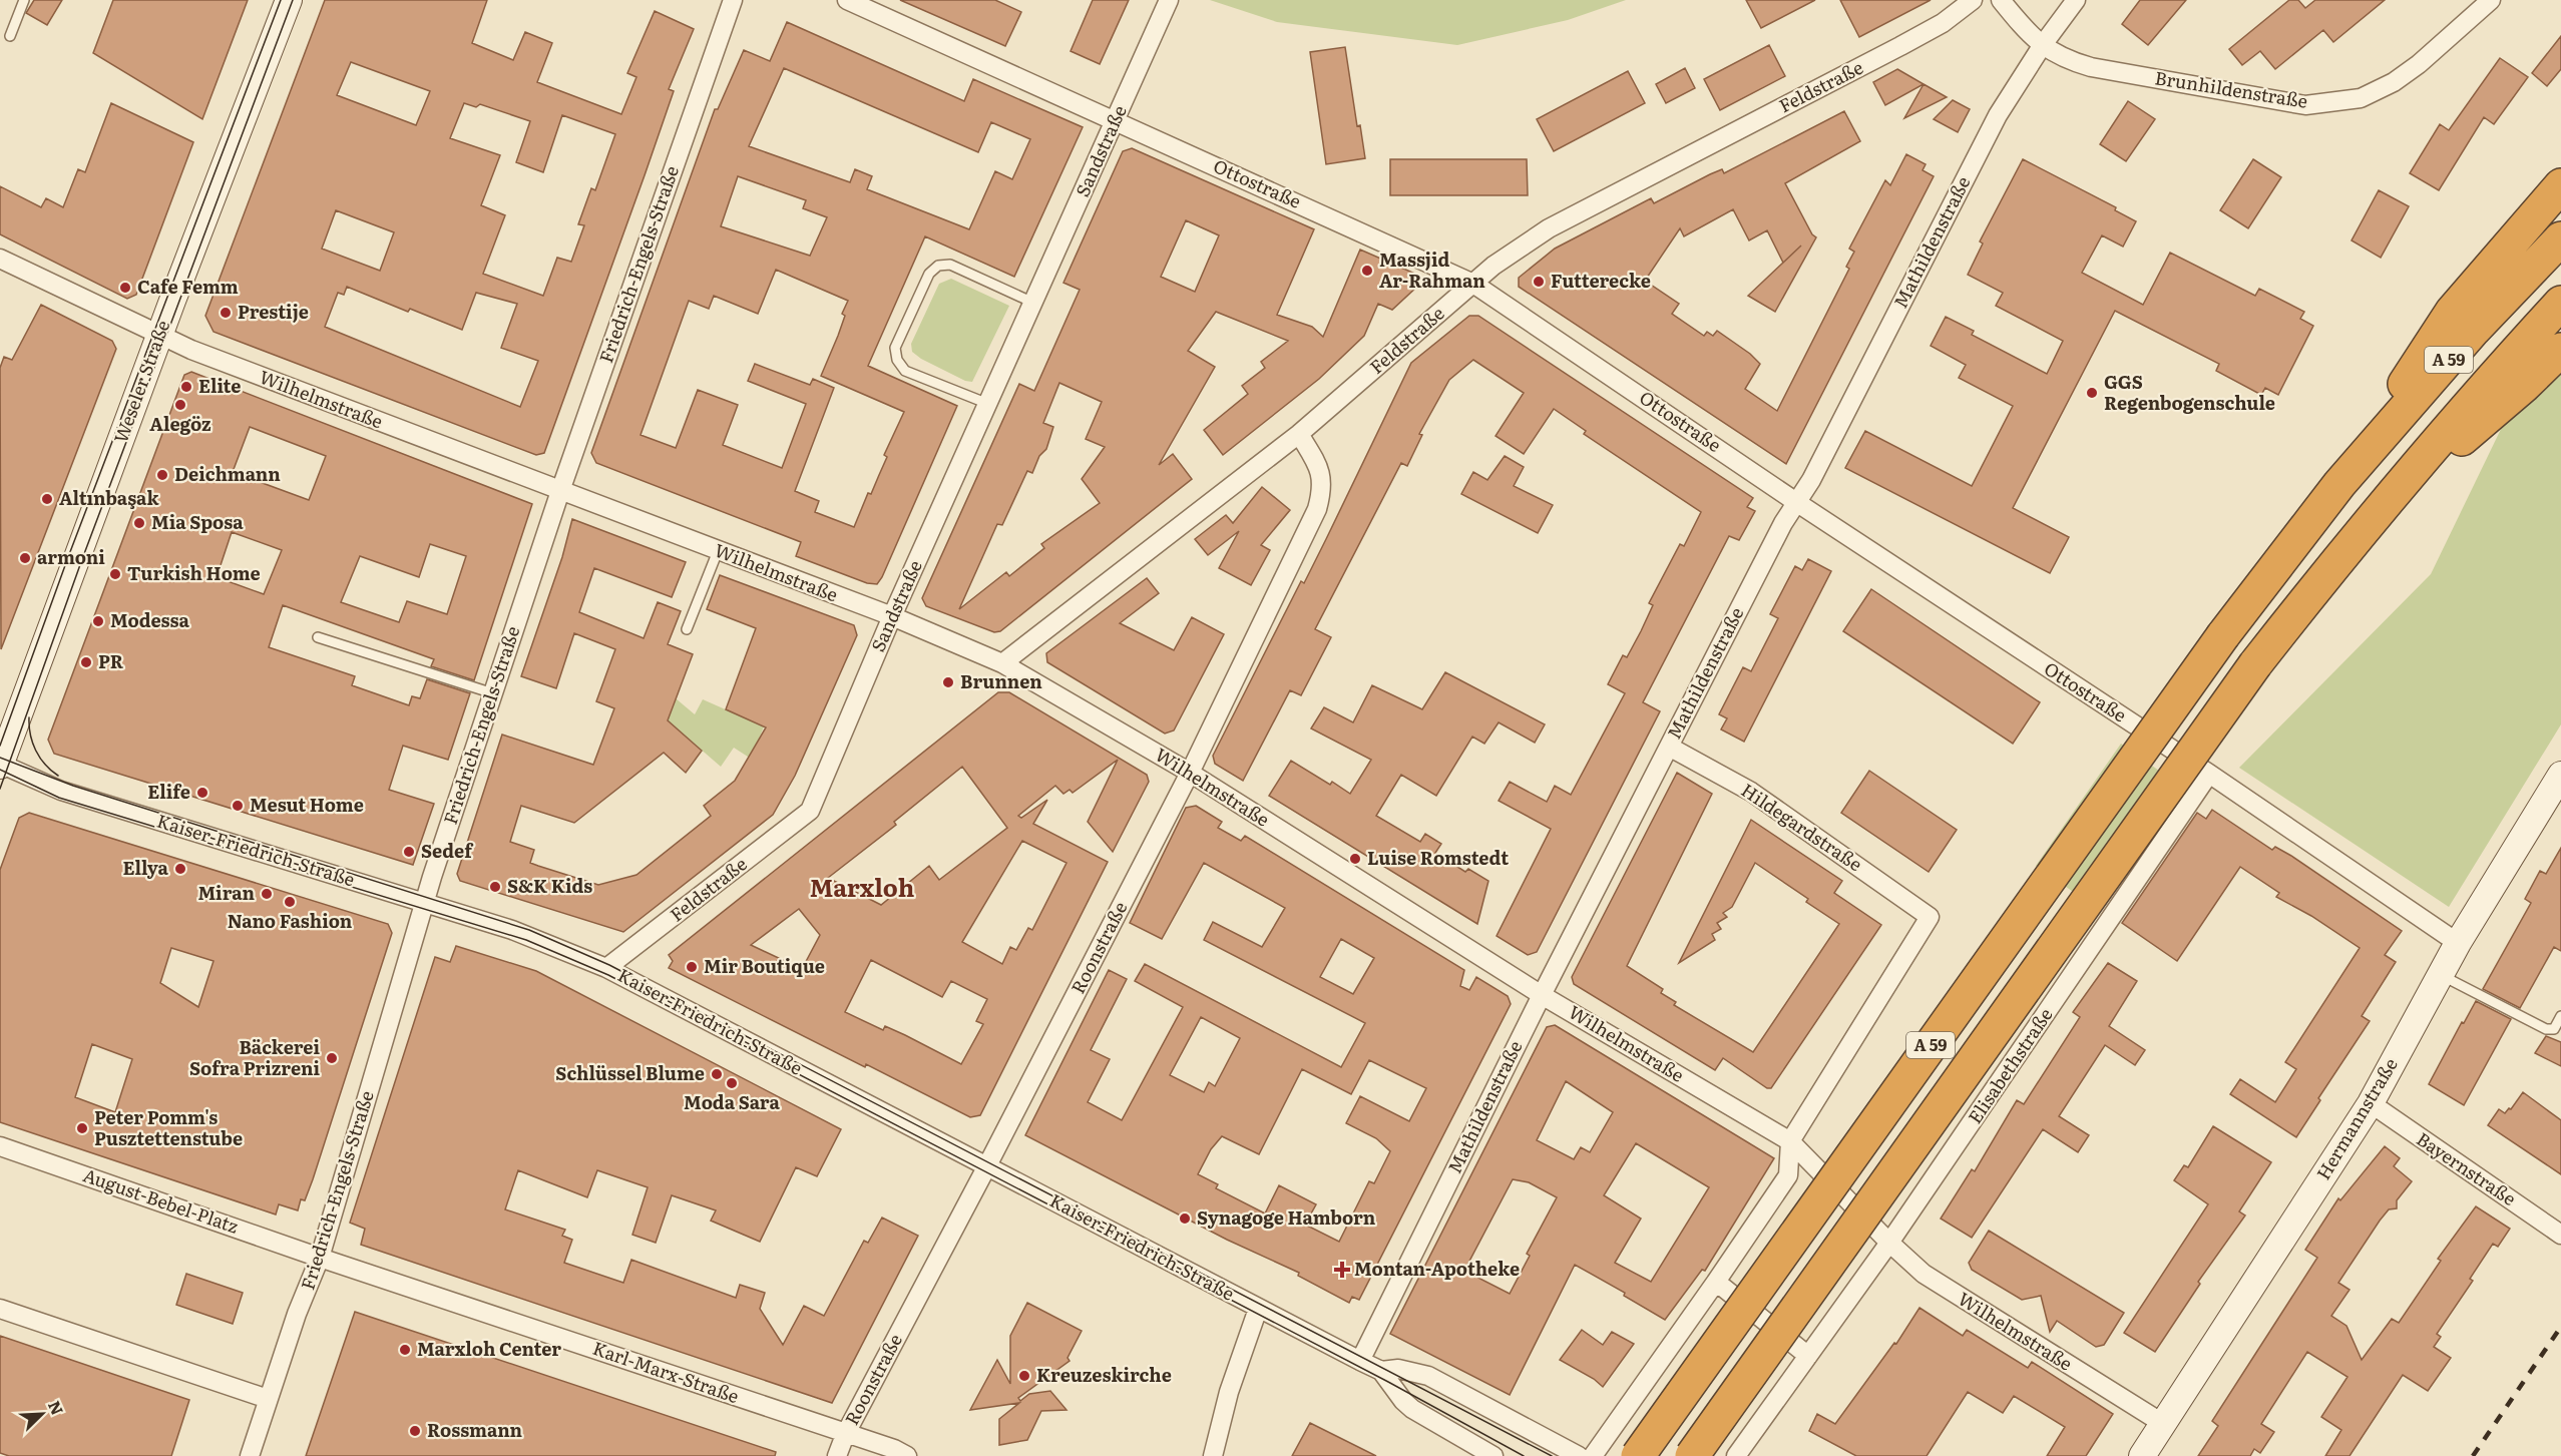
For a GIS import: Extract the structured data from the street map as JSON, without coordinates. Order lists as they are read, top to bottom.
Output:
{
  "streets": {
    "highway": ["A 59"],
    "main road": ["Weseler Straße", "Hermannstraße"],
    "street": [
      "Feldstraße",
      "Brunhildenstraße",
      "Sandstraße",
      "Ottostraße",
      "Mathildenstraße",
      "Friedrich-Engels-Straße",
      "Wilhelmstraße",
      "Hildegardstraße",
      "Kaiser-Friedrich-Straße",
      "Roonstraße",
      "Elisabethstraße",
      "Bayernstraße",
      "August-Bebel-Platz",
      "Karl-Marx-Straße"
    ]
  },
  "crossings": [
    ["Feldstraße", "Sandstraße"],
    ["Feldstraße", "Ottostraße"],
    ["Feldstraße", "Wilhelmstraße"],
    ["Feldstraße", "Kaiser-Friedrich-Straße"],
    ["Feldstraße", "Roonstraße"],
    ["Brunhildenstraße", "Mathildenstraße"],
    ["Sandstraße", "Ottostraße"],
    ["Sandstraße", "Wilhelmstraße"],
    ["Ottostraße", "Mathildenstraße"],
    ["Ottostraße", "Elisabethstraße"],
    ["Ottostraße", "Hermannstraße"],
    ["Mathildenstraße", "Wilhelmstraße"],
    ["Mathildenstraße", "Hildegardstraße"],
    ["Mathildenstraße", "Kaiser-Friedrich-Straße"],
    ["Friedrich-Engels-Straße", "Wilhelmstraße"],
    ["Friedrich-Engels-Straße", "Kaiser-Friedrich-Straße"],
    ["Friedrich-Engels-Straße", "August-Bebel-Platz"],
    ["Friedrich-Engels-Straße", "Karl-Marx-Straße"],
    ["Weseler Straße", "Wilhelmstraße"],
    ["Weseler Straße", "Kaiser-Friedrich-Straße"],
    ["Wilhelmstraße", "Hildegardstraße"],
    ["Wilhelmstraße", "Roonstraße"],
    ["Wilhelmstraße", "Elisabethstraße"],
    ["Wilhelmstraße", "Hermannstraße"],
    ["Kaiser-Friedrich-Straße", "Roonstraße"],
    ["Roonstraße", "Karl-Marx-Straße"],
    ["Hermannstraße", "Bayernstraße"],
    ["August-Bebel-Platz", "Karl-Marx-Straße"]
  ],
  "districts": ["Marxloh"],
  "places": {
    "other": [
      "Massjid Ar-Rahman",
      "Futterecke",
      "Cafe Femm",
      "Prestije",
      "Elite",
      "GGS Regenbogenschule",
      "Alegöz",
      "Deichmann",
      "Altınbaşak",
      "Mia Sposa",
      "armoni",
      "Turkish Home",
      "Modessa",
      "PR",
      "Brunnen",
      "Elife",
      "Mesut Home",
      "Sedef",
      "Luise Romstedt",
      "Ellya",
      "S&K Kids",
      "Miran",
      "Nano Fashion",
      "Mir Boutique",
      "Bäckerei Sofra Prizreni",
      "Schlüssel Blume",
      "Moda Sara",
      "Peter Pomm's Pusztettenstube",
      "Synagoge Hamborn",
      "Marxloh Center",
      "Kreuzeskirche",
      "Rossmann"
    ],
    "health": ["Montan-Apotheke"]
  },
  "north": "top right"
}
